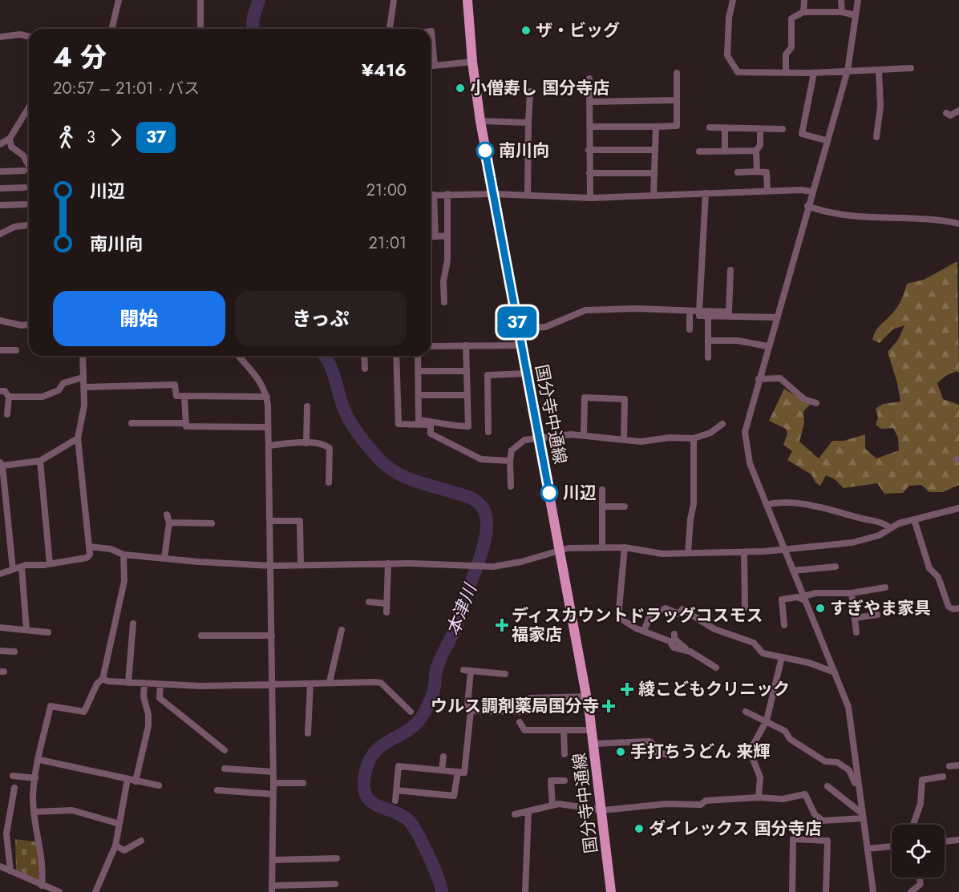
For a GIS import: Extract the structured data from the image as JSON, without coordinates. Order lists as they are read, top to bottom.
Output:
{
  "streets": {
    "main road": ["国分寺中通線"]
  },
  "water": ["本津川"],
  "places": {
    "other": [
      "ザ・ビッグ",
      "小僧寿し 国分寺店",
      "南川向",
      "川辺",
      "すぎやま家具",
      "手打ちうどん 来輝",
      "ダイレックス 国分寺店"
    ],
    "health": ["ディスカウントドラッグコスモス 福家店", "綾こどもクリニック", "ウルス調剤薬局国分寺"]
  },
  "lines": ["bus line 37"],
  "page": {
    "on_map": "37",
    "heading": ["4 分", "20:57 – 21:01 · バス", "¥416"],
    "legs": ["3", "37"],
    "list": [
      {
        "name": "川辺",
        "value": "21:00"
      },
      {
        "name": "南川向",
        "value": "21:01"
      }
    ],
    "buttons": ["開始", "きっぷ"]
  }
}
